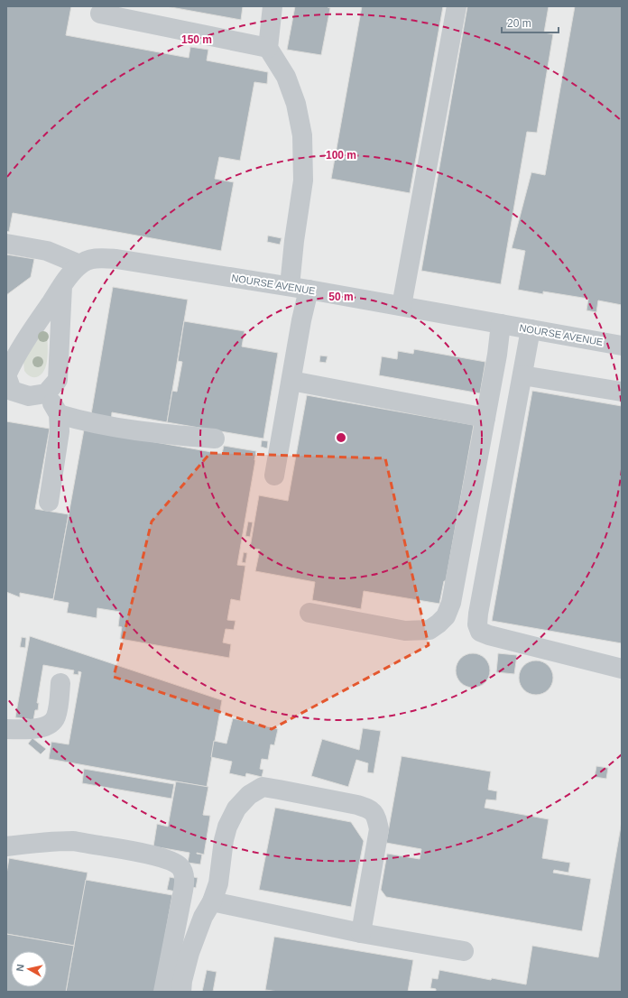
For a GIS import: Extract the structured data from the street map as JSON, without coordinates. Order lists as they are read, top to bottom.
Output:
{
  "streets": {
    "street": ["NOURSE AVENUE"]
  },
  "scale_bar": "20 m",
  "north": "left",
  "rings": ["150 m", "100 m", "50 m"]
}
